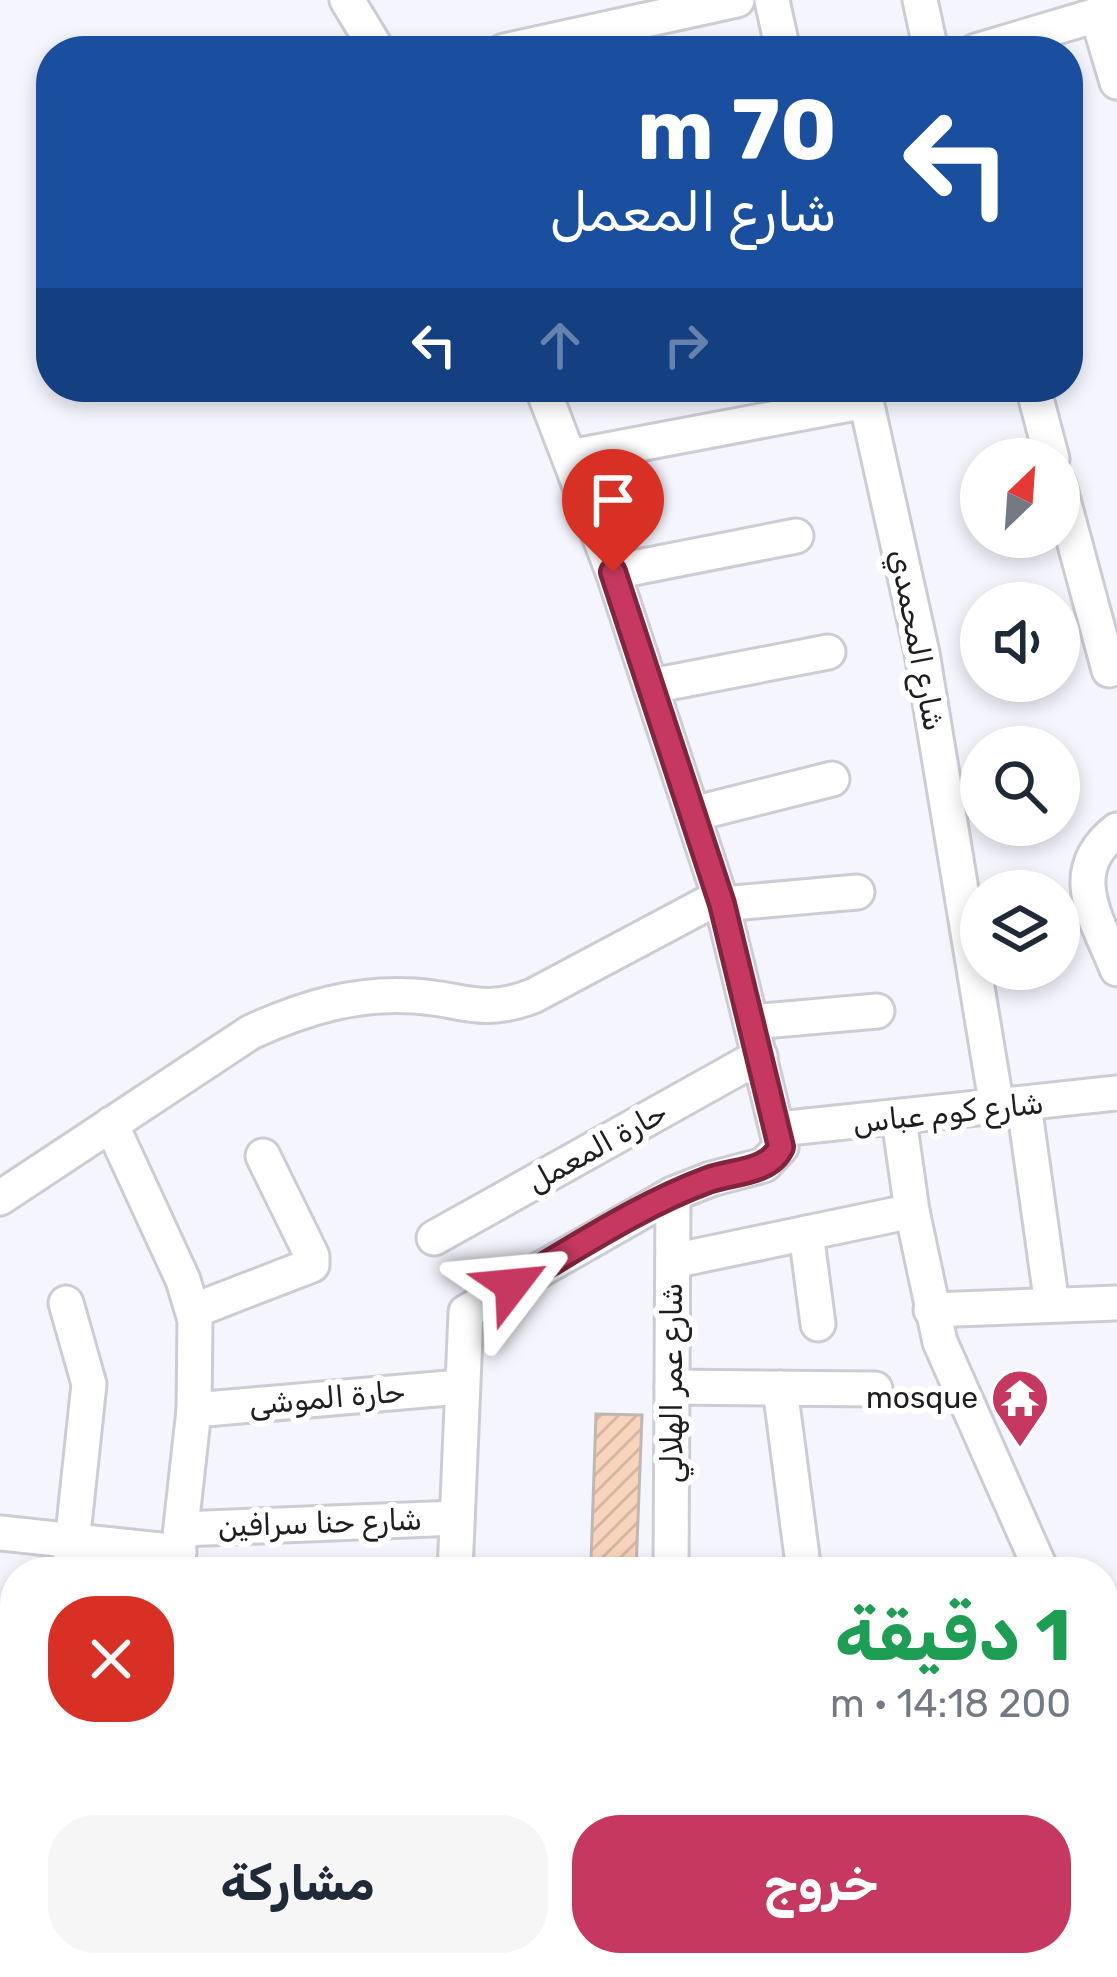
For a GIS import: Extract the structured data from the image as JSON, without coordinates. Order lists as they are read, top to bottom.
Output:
{
  "streets": {
    "street": [
      "شارع المحمدي",
      "شارع كوم عباس",
      "حارة المعمل",
      "شارع عمر الهلالي",
      "حارة الموشى",
      "شارع حنا سرافين"
    ]
  },
  "crossings": [
    ["شارع المحمدي", "شارع كوم عباس"]
  ],
  "places": {
    "temple": ["mosque"]
  },
  "north": "top right",
  "page": {
    "turn": ["70 m", "شارع المعمل"],
    "heading": ["1 دقيقة", "200 m · 14:18"],
    "buttons": ["خروج", "مشاركة"]
  }
}
